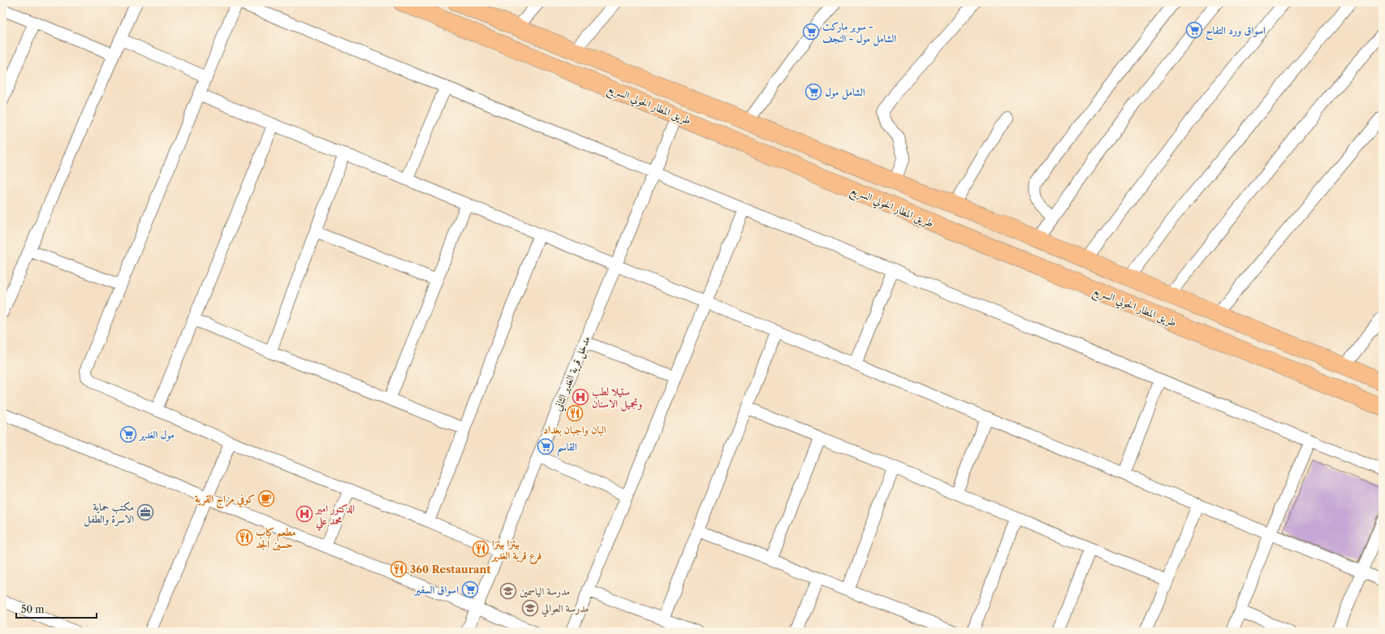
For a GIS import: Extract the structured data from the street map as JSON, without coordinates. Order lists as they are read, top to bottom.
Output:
{
  "streets": {
    "highway": ["طريق المطار الحولي السريع"],
    "street": ["مدخل قرية الغدير الثاني"]
  },
  "crossings": [
    ["طريق المطار الحولي السريع", "مدخل قرية الغدير الثاني"]
  ],
  "places": {
    "supermarket": [
      "اسواق ورد التفاح",
      "سوبر ماركت - الشامل مول - النجف",
      "الشامل مول",
      "مول الغدير",
      "القاسم",
      "اسواق السفير"
    ],
    "hospital": ["ستيلا لطب وتجميل الاسنان", "الدكتور امير محمد علي"],
    "restaurant": [
      "البان واجبان بغداد",
      "مطعم كباب حسين الجد",
      "بيتزا بيتزا فرع قرية الغدير",
      "360 Restaurant"
    ],
    "cafe": ["كوفي مزاج القرية"],
    "office": ["مكتب حماية الاسرة والطفل"],
    "school or university": ["مدرسة الياسمين", "مدرسة العوالي"]
  },
  "scale_bar": "50 m"
}
